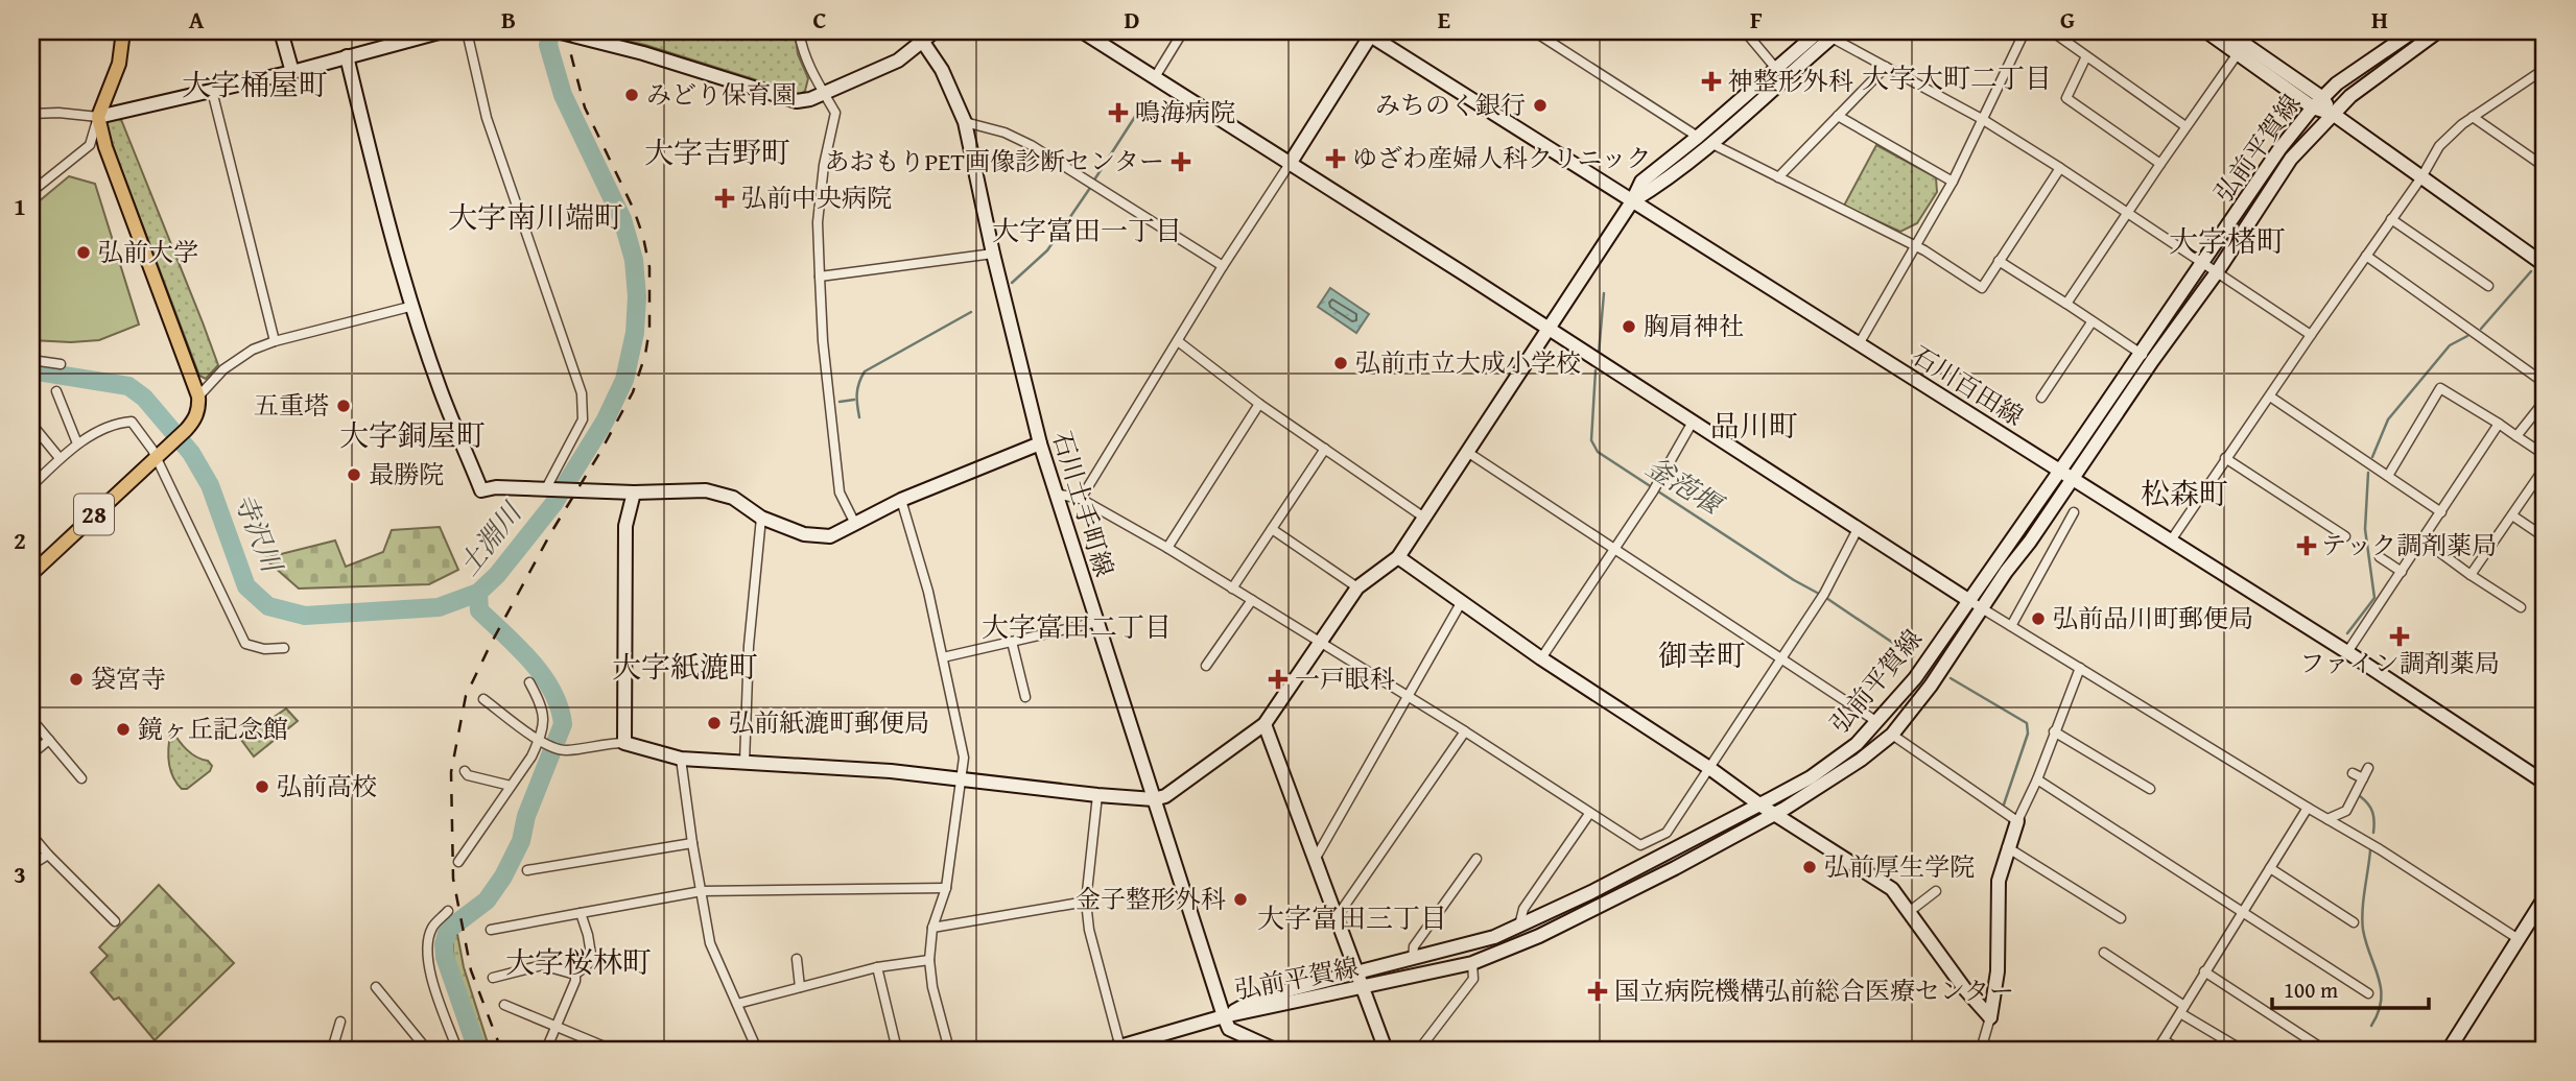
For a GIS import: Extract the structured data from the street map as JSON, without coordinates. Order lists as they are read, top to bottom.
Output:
{
  "streets": {
    "main road": ["28"],
    "street": ["弘前平賀線", "石川百田線", "石川土手町線"]
  },
  "crossings": [
    ["弘前平賀線", "石川百田線"],
    ["弘前平賀線", "石川土手町線"]
  ],
  "districts": [
    "大字大町二丁目",
    "大字桶屋町",
    "大字吉野町",
    "大字南川端町",
    "大字富田一丁目",
    "大字楮町",
    "品川町",
    "大字銅屋町",
    "松森町",
    "大字富田二丁目",
    "御幸町",
    "大字紙漉町",
    "大字富田三丁目",
    "大字桜林町"
  ],
  "water": ["釜萢堰", "寺沢川", "土淵川"],
  "places": {
    "health": [
      "神整形外科",
      "鳴海病院",
      "ゆざわ産婦人科クリニック",
      "あおもりPET画像診断センター",
      "弘前中央病院",
      "テック調剤薬局",
      "ファイン調剤薬局",
      "一戸眼科",
      "国立病院機構弘前総合医療センター"
    ],
    "other": [
      "みどり保育園",
      "みちのく銀行",
      "弘前大学",
      "胸肩神社",
      "弘前市立大成小学校",
      "五重塔",
      "最勝院",
      "弘前品川町郵便局",
      "袋宮寺",
      "弘前紙漉町郵便局",
      "鏡ヶ丘記念館",
      "弘前高校",
      "弘前厚生学院",
      "金子整形外科"
    ]
  },
  "scale_bar": "100 m",
  "grid": {
    "columns": [
      "A",
      "B",
      "C",
      "D",
      "E",
      "F",
      "G",
      "H"
    ],
    "rows": ["1", "2", "3"]
  }
}
